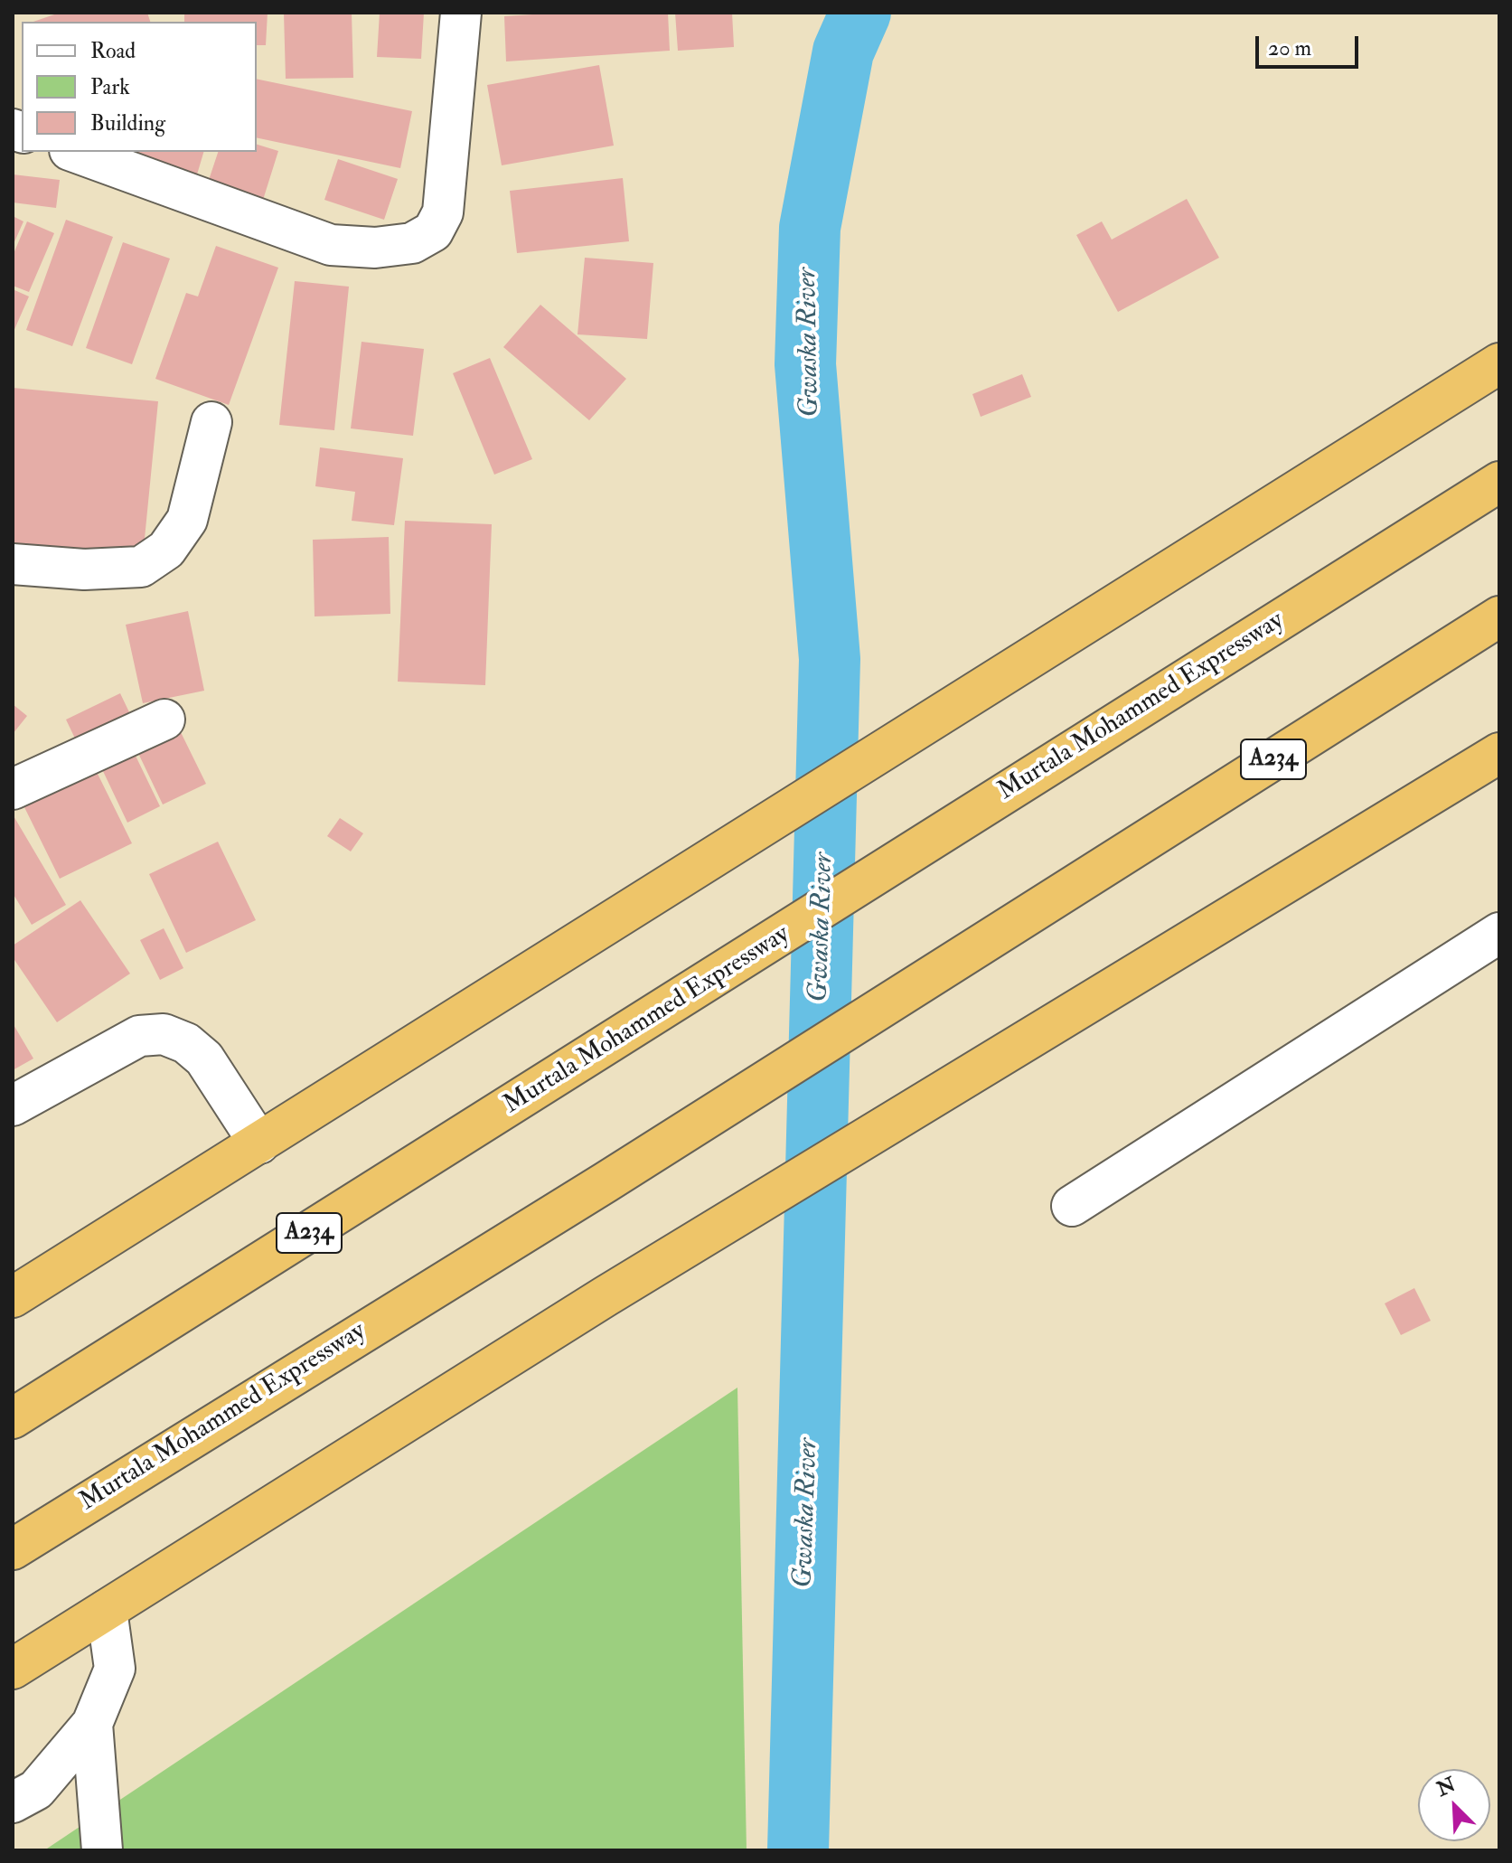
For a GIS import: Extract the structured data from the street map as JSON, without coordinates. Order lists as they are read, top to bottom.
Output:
{
  "streets": {
    "highway": ["Murtala Mohammed Expressway", "A234"]
  },
  "water": ["Gwaska River"],
  "legend": ["Road", "Park", "Building"],
  "scale_bar": "20 m",
  "north": "top left"
}
